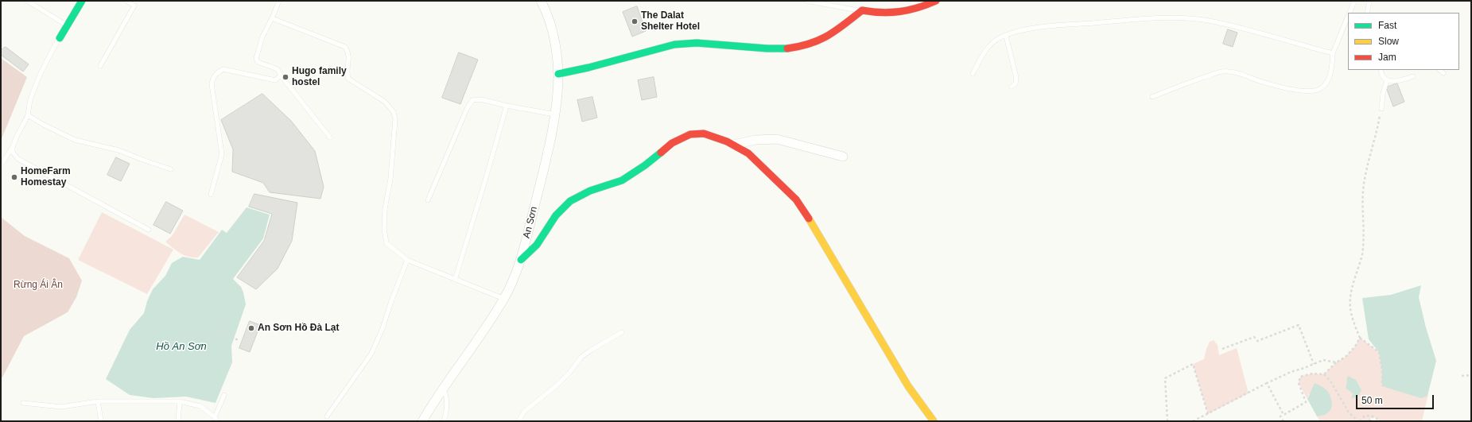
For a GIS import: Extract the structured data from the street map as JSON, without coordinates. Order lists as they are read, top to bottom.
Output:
{
  "streets": {
    "street": ["An Sơn"]
  },
  "water": ["Hồ An Sơn"],
  "parks": ["Rừng Ái Ân"],
  "places": [
    "The Dalat Shelter Hotel",
    "Hugo family hostel",
    "HomeFarm Homestay",
    "An Sơn Hồ Đà Lạt"
  ],
  "legend": ["Fast", "Slow", "Jam"],
  "scale_bar": "50 m"
}
